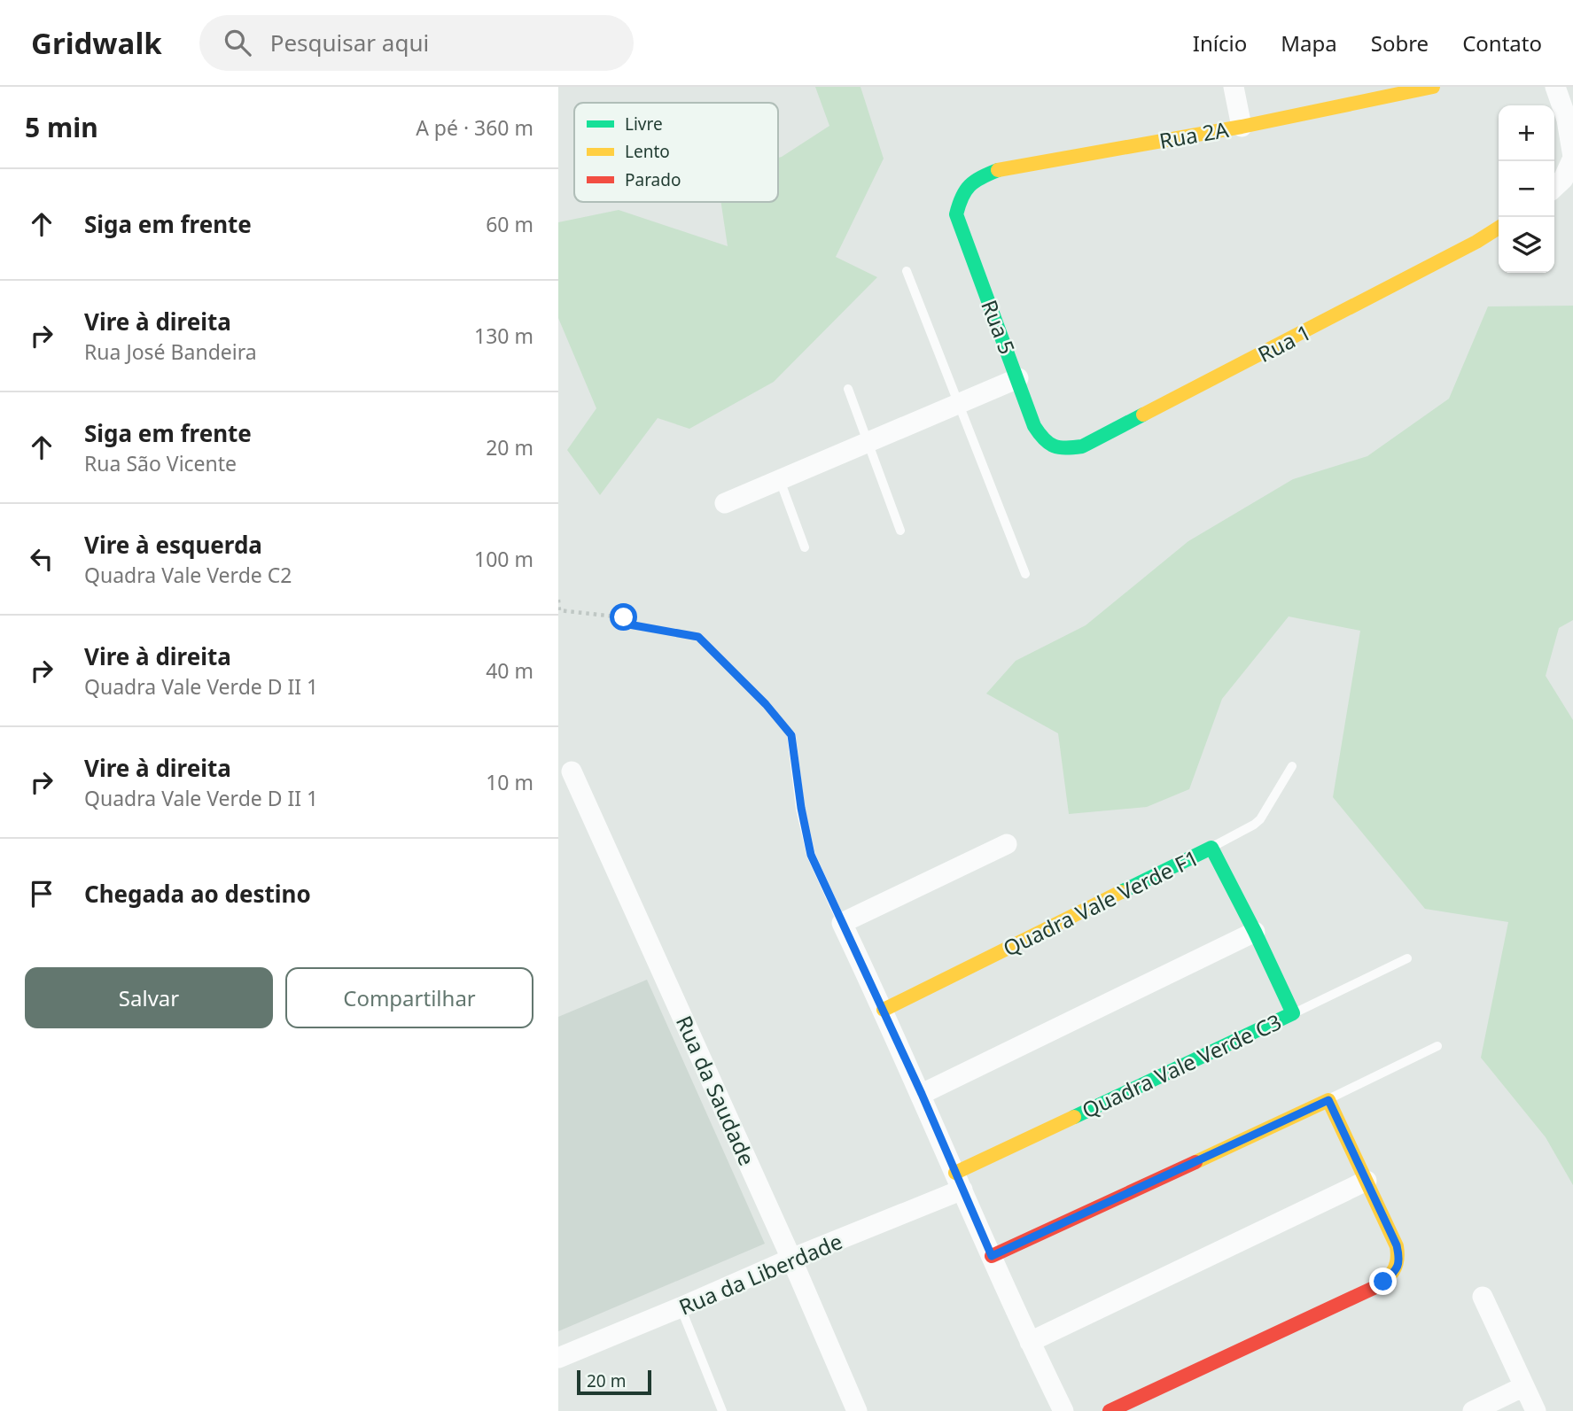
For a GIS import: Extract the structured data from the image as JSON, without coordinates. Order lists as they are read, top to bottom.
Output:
{
  "streets": {
    "street": [
      "Rua 2A",
      "Rua 5",
      "Rua 1",
      "Quadra Vale Verde F1",
      "Quadra Vale Verde C3",
      "Rua da Saudade",
      "Rua da Liberdade"
    ]
  },
  "crossings": [
    ["Rua 2A", "Rua 5"],
    ["Rua 5", "Rua 1"],
    ["Quadra Vale Verde C3", "Rua da Liberdade"],
    ["Rua da Saudade", "Rua da Liberdade"]
  ],
  "legend": ["Livre", "Lento", "Parado"],
  "scale_bar": "20 m",
  "page": {
    "header": "Gridwalk",
    "search": "Pesquisar aqui",
    "nav": [
      "Início",
      "Mapa",
      "Sobre",
      "Contato"
    ],
    "heading": ["5 min", "A pé · 360 m"],
    "map_buttons": ["+", "−"],
    "list": [
      ["Siga em frente", "60 m"],
      ["Vire à direita", "Rua José Bandeira", "130 m"],
      ["Siga em frente", "Rua São Vicente", "20 m"],
      ["Vire à esquerda", "Quadra Vale Verde C2", "100 m"],
      ["Vire à direita", "Quadra Vale Verde D II 1", "40 m"],
      ["Vire à direita", "Quadra Vale Verde D II 1", "10 m"],
      "Chegada ao destino"
    ],
    "buttons": ["Salvar", "Compartilhar"],
    "scale": "20 m"
  }
}
